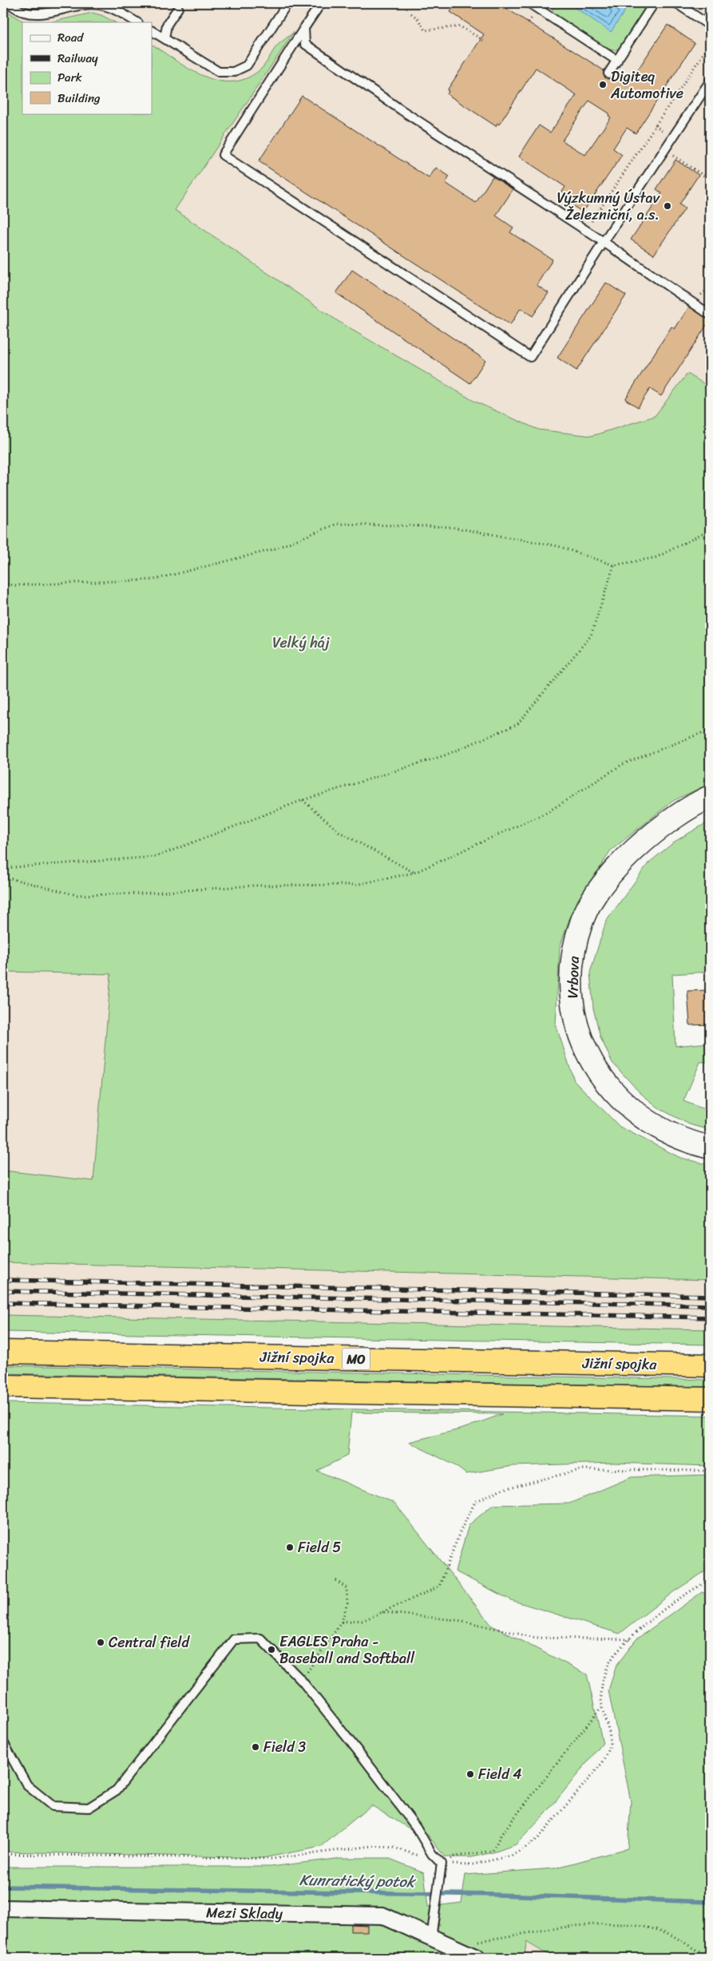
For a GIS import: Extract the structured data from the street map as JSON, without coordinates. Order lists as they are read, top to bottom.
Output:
{
  "streets": {
    "highway": ["Jižní spojka", "MO"],
    "main road": ["Vrbova"],
    "street": ["Mezi Sklady"]
  },
  "water": ["Kunratický potok"],
  "parks": ["Velký háj"],
  "places": [
    "Digiteq Automotive",
    "Výzkumný Ústav Železniční, a.s.",
    "Field 5",
    "Central field",
    "EAGLES Praha - Baseball and Softball",
    "Field 3",
    "Field 4"
  ],
  "legend": [
    "Road",
    "Railway",
    "Park",
    "Building"
  ]
}
